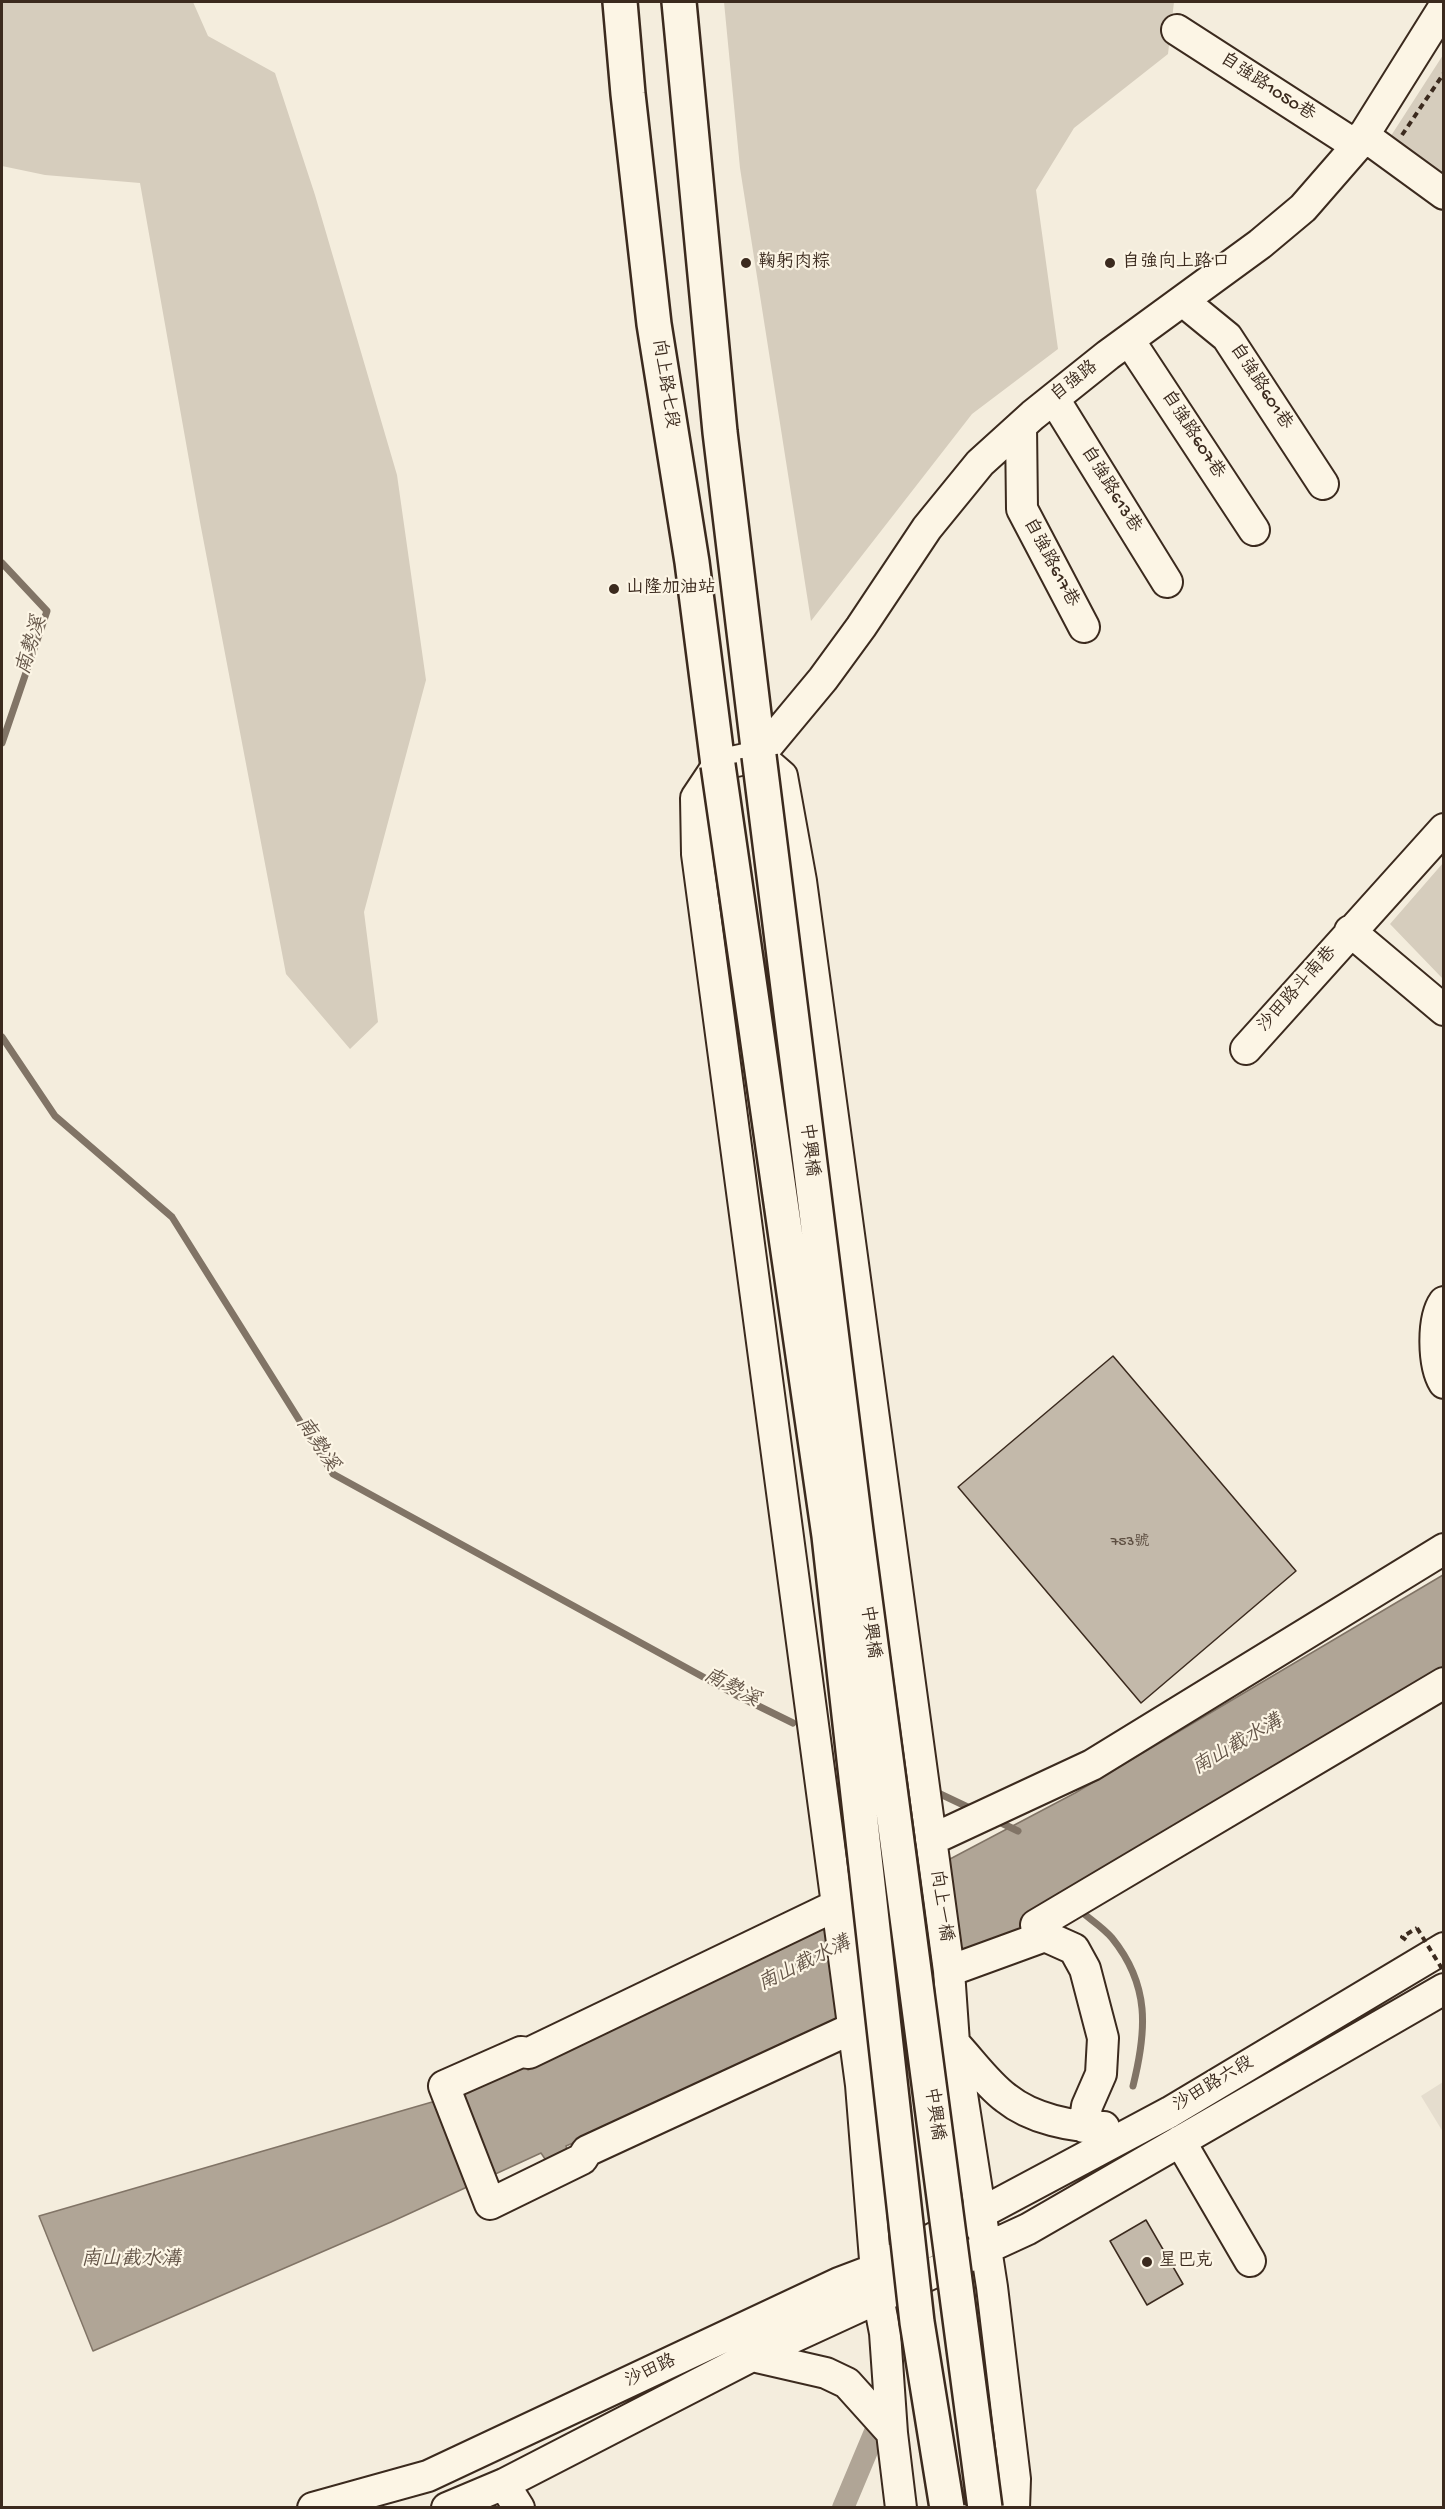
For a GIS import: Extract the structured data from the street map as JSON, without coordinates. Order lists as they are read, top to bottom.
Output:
{
  "streets": {
    "main road": ["向上路七段", "中興橋"],
    "street": [
      "自強路1050巷",
      "自強路",
      "自強路601巷",
      "自強路607巷",
      "自強路613巷",
      "自強路617巷",
      "沙田路斗南巷",
      "向上一橋",
      "沙田路六段",
      "沙田路"
    ]
  },
  "crossings": [
    ["自強路1050巷", "自強路"],
    ["自強路", "自強路601巷"],
    ["自強路", "自強路607巷"],
    ["自強路", "自強路613巷"],
    ["自強路", "自強路617巷"],
    ["自強路", "中興橋"],
    ["自強路", "向上一橋"],
    ["向上路七段", "中興橋"],
    ["中興橋", "向上一橋"],
    ["沙田路六段", "沙田路"]
  ],
  "water": ["南勢溪", "南山截水溝"],
  "places": [
    "鞠躬肉粽",
    "自強向上路口",
    "山隆加油站",
    "星巴克"
  ],
  "house_numbers": ["753號"]
}
